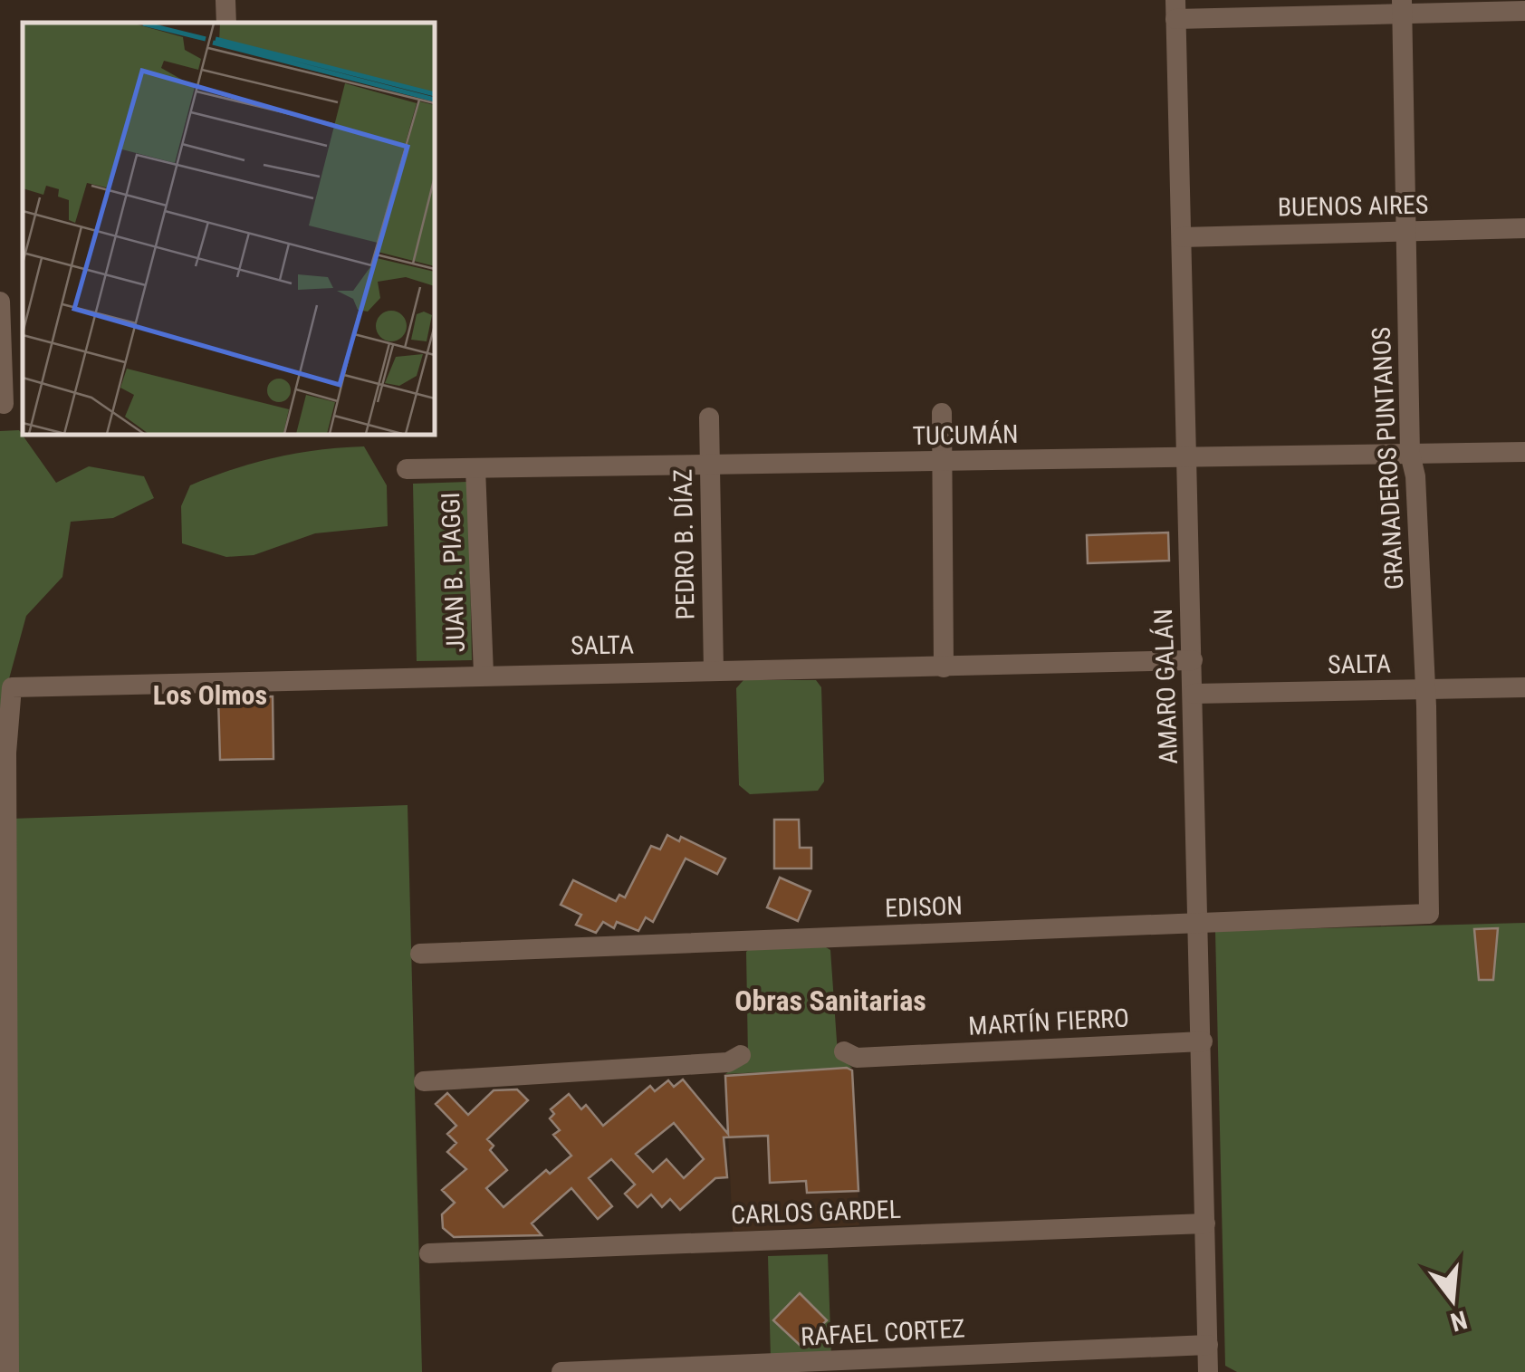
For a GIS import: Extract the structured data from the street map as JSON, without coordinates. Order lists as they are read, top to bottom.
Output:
{
  "streets": {
    "street": [
      "BUENOS AIRES",
      "TUCUMÁN",
      "GRANADEROS PUNTANOS",
      "PEDRO B. DÍAZ",
      "JUAN B. PIAGGI",
      "SALTA",
      "AMARO GALÁN",
      "EDISON",
      "MARTÍN FIERRO",
      "CARLOS GARDEL",
      "RAFAEL CORTEZ"
    ]
  },
  "crossings": [
    ["BUENOS AIRES", "GRANADEROS PUNTANOS"],
    ["BUENOS AIRES", "AMARO GALÁN"],
    ["TUCUMÁN", "GRANADEROS PUNTANOS"],
    ["TUCUMÁN", "PEDRO B. DÍAZ"],
    ["TUCUMÁN", "JUAN B. PIAGGI"],
    ["TUCUMÁN", "AMARO GALÁN"],
    ["GRANADEROS PUNTANOS", "SALTA"],
    ["GRANADEROS PUNTANOS", "EDISON"],
    ["PEDRO B. DÍAZ", "SALTA"],
    ["JUAN B. PIAGGI", "SALTA"],
    ["SALTA", "AMARO GALÁN"],
    ["AMARO GALÁN", "EDISON"],
    ["AMARO GALÁN", "MARTÍN FIERRO"],
    ["AMARO GALÁN", "CARLOS GARDEL"],
    ["AMARO GALÁN", "RAFAEL CORTEZ"]
  ],
  "districts": ["Los Olmos", "Obras Sanitarias"],
  "north": "bottom"
}
